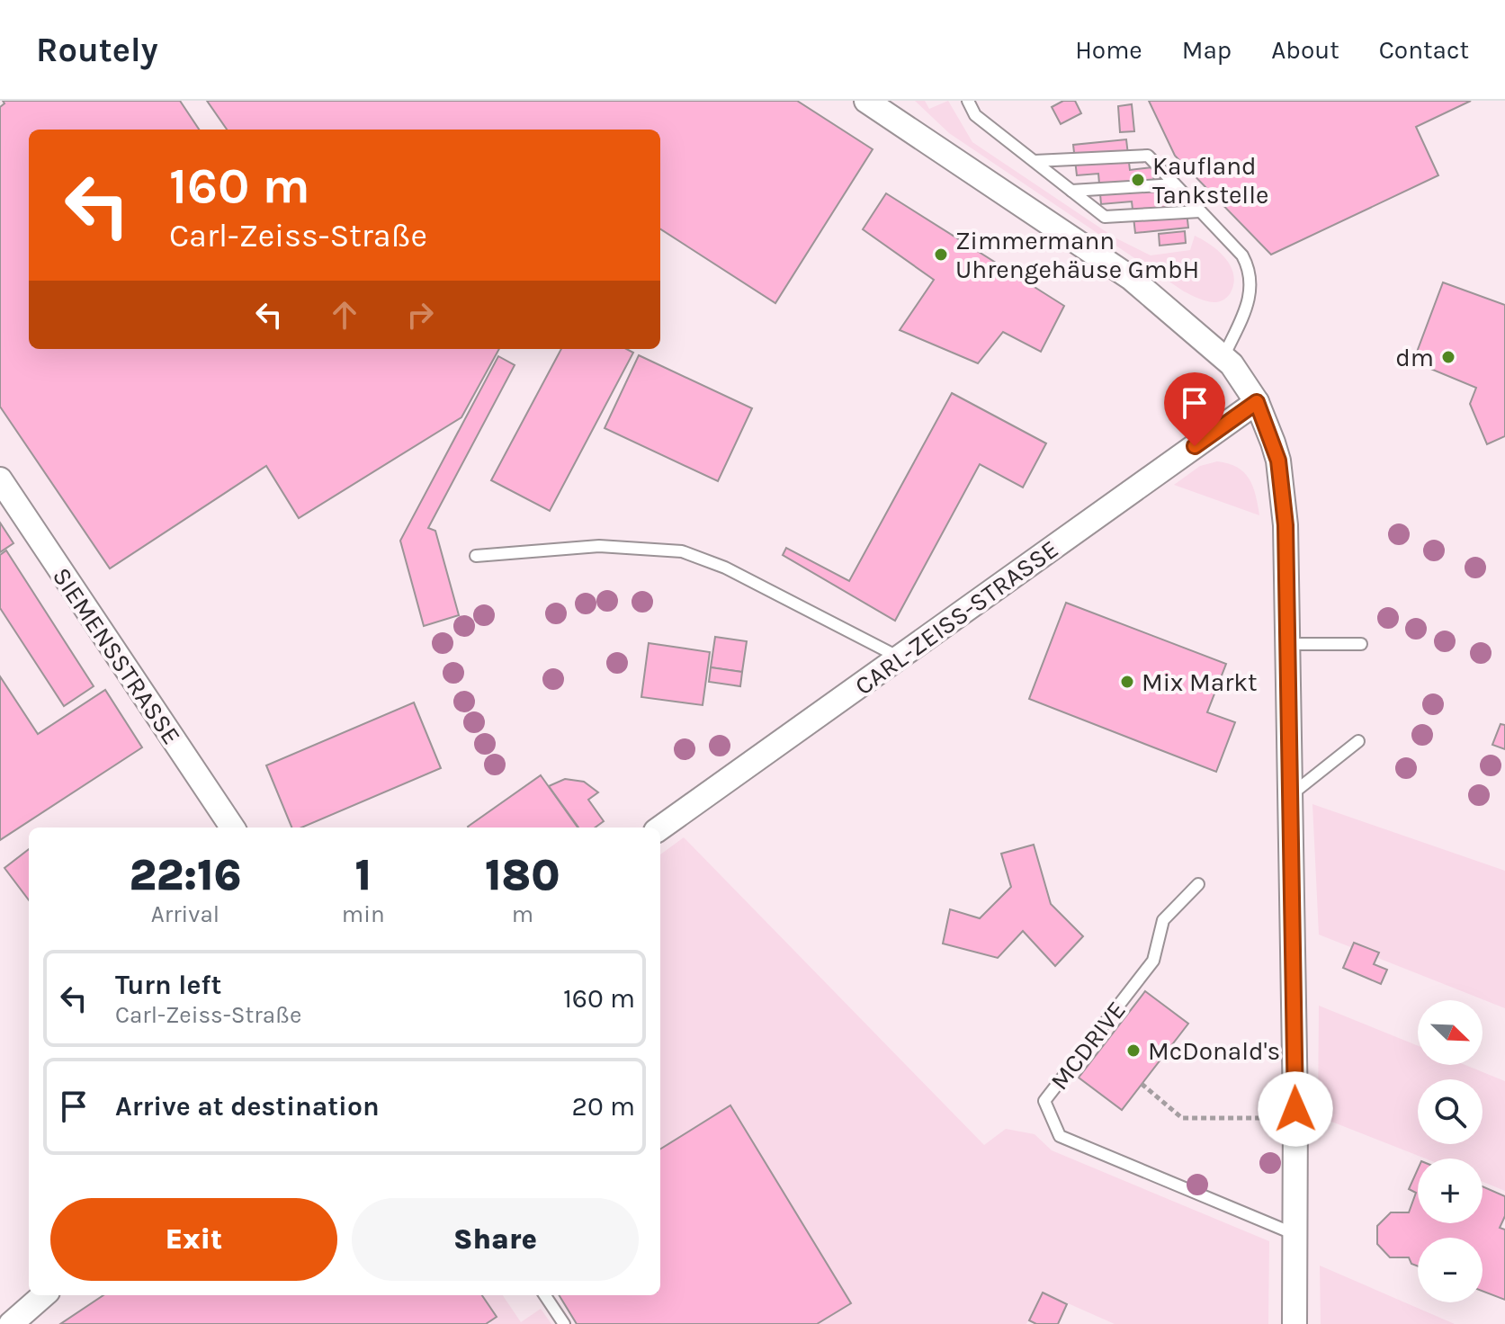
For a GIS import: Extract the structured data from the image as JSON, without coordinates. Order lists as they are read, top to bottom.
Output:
{
  "streets": {
    "street": ["CARL-ZEISS-STRASSE", "SIEMENSSTRASSE"],
    "lane": ["MCDRIVE"]
  },
  "places": [
    "Kaufland Tankstelle",
    "Zimmermann Uhrengehäuse GmbH",
    "dm",
    "Mix Markt",
    "McDonald's"
  ],
  "north": "bottom right",
  "page": {
    "header": "Routely",
    "nav": [
      "Home",
      "Map",
      "About",
      "Contact"
    ],
    "turn": ["160 m", "Carl-Zeiss-Straße"],
    "eta": [
      "22:16",
      "Arrival",
      "1",
      "min",
      "180",
      "m"
    ],
    "list": [
      {
        "name": "Turn left",
        "note": "Carl-Zeiss-Straße",
        "value": "160 m"
      },
      {
        "name": "Arrive at destination",
        "value": "20 m"
      }
    ],
    "map_buttons": ["+", "−"],
    "buttons": ["Exit", "Share"]
  }
}
